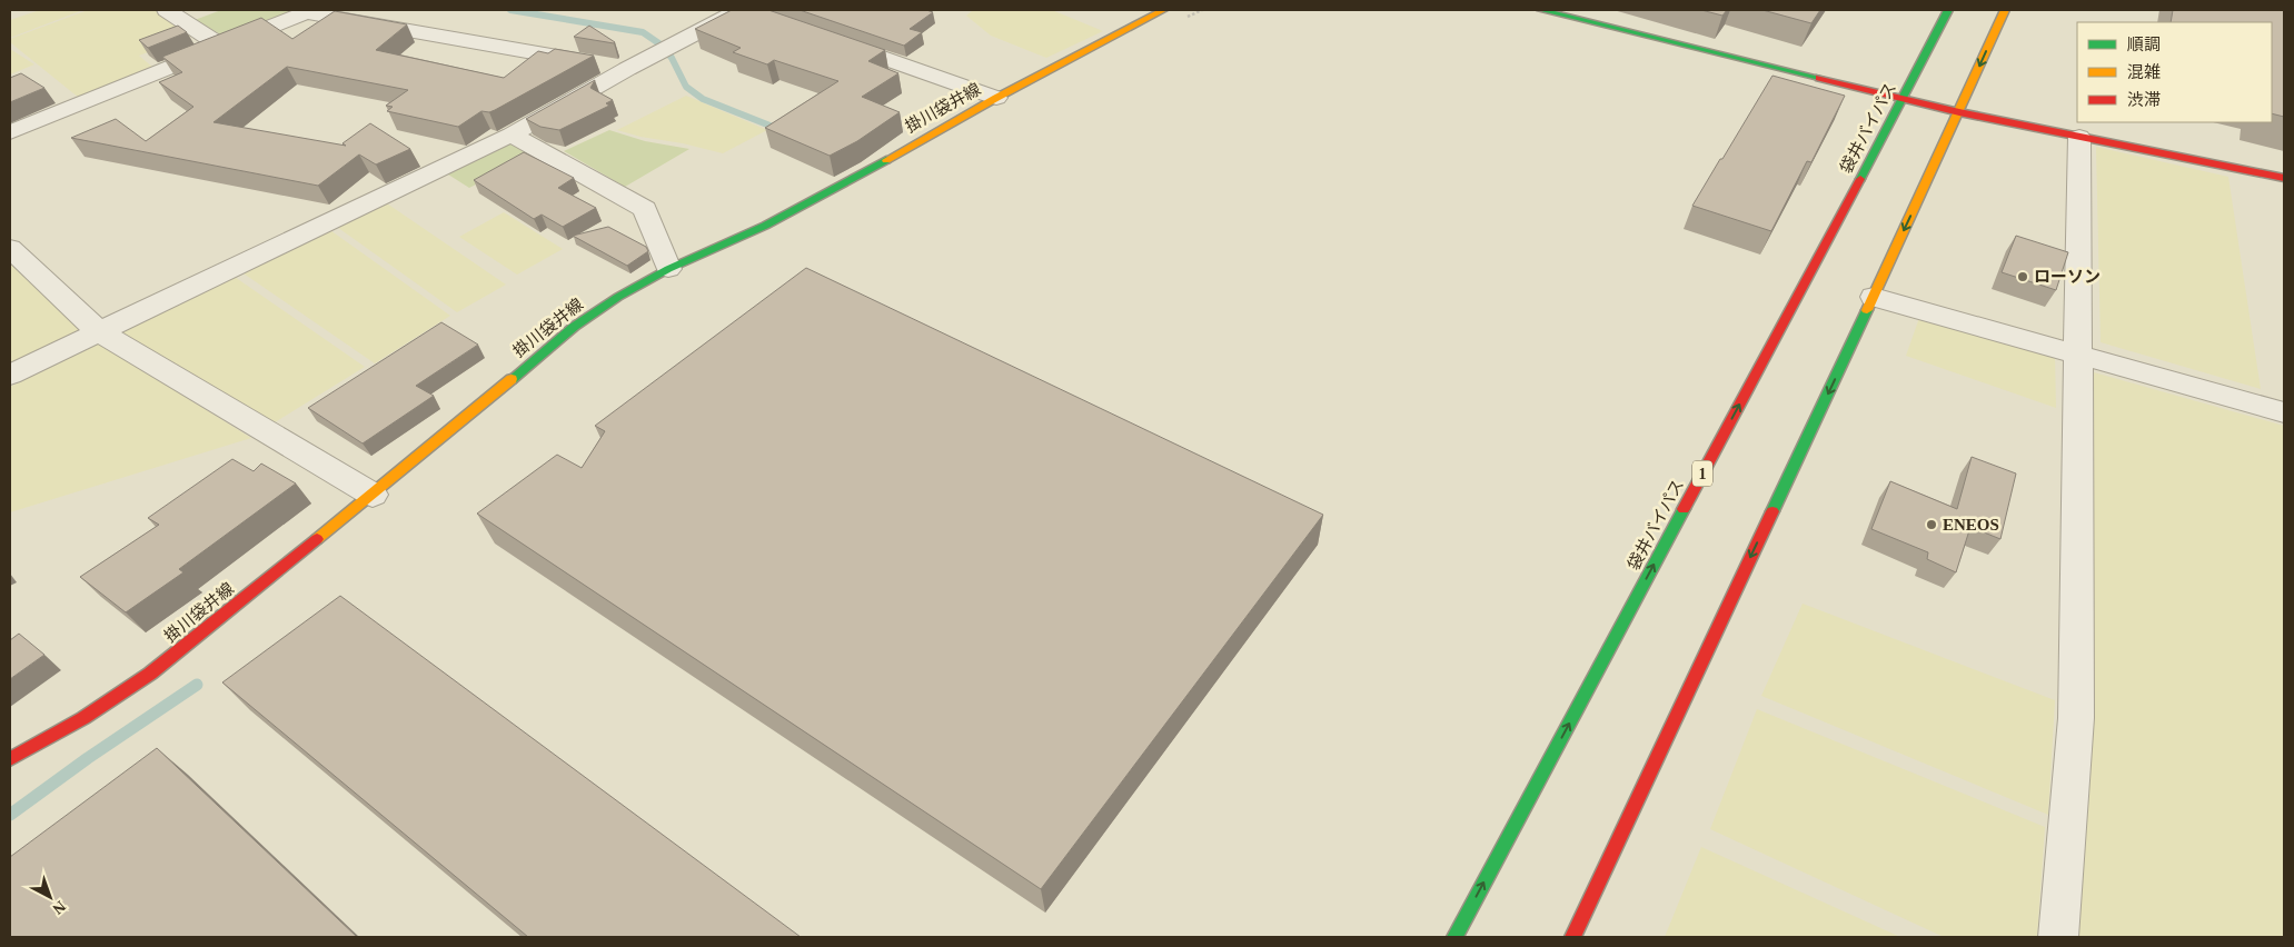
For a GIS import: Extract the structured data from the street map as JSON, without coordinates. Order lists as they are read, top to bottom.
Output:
{
  "streets": {
    "main road": ["掛川袋井線", "袋井バイパス", "1"]
  },
  "places": ["ローソン", "ENEOS"],
  "legend": ["順調", "混雑", "渋滞"],
  "north": "bottom right"
}
